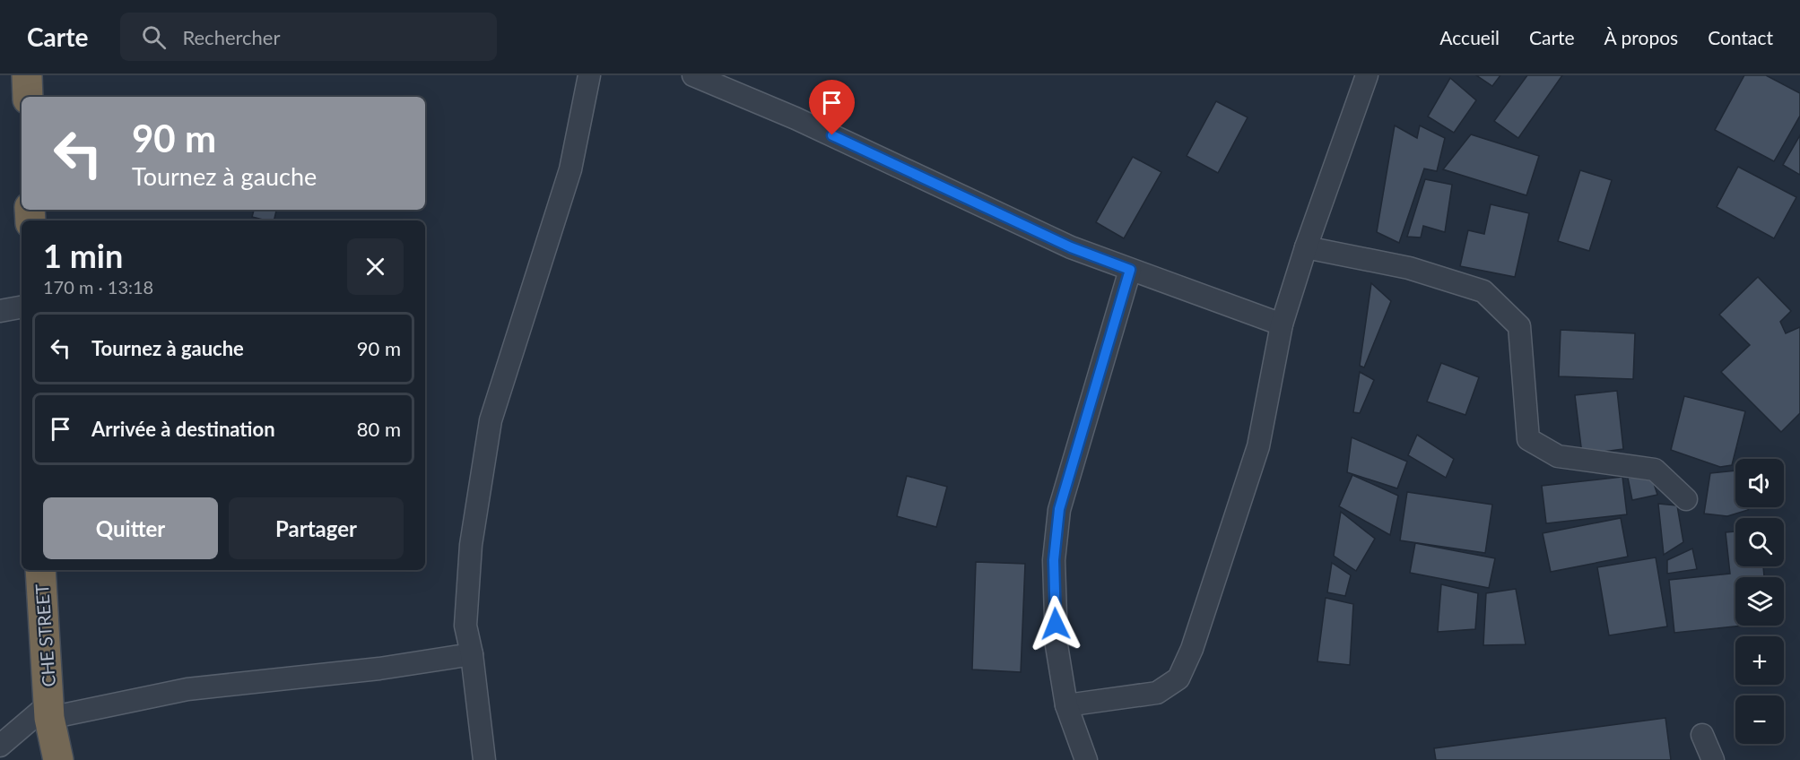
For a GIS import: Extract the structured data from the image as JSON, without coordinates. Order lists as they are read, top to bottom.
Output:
{
  "streets": {
    "highway": ["CHE STREET"]
  },
  "page": {
    "header": "Carte",
    "search": "Rechercher",
    "nav": [
      "Accueil",
      "Carte",
      "À propos",
      "Contact"
    ],
    "turn": ["90 m", "Tournez à gauche"],
    "heading": ["1 min", "170 m · 13:18"],
    "list": [
      {
        "name": "Tournez à gauche",
        "value": "90 m"
      },
      {
        "name": "Arrivée à destination",
        "value": "80 m"
      }
    ],
    "map_buttons": ["+", "−"],
    "buttons": ["Quitter", "Partager"]
  }
}
